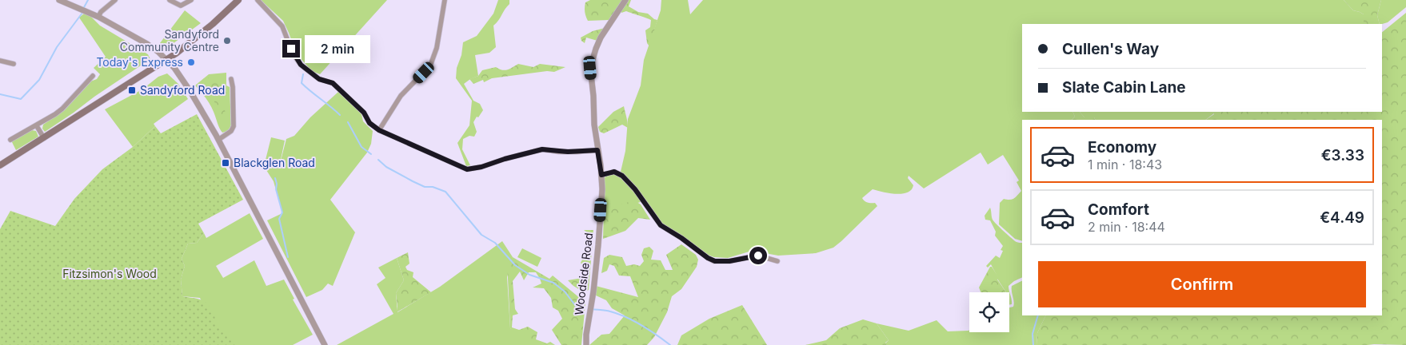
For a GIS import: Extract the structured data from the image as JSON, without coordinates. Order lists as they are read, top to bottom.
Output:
{
  "streets": {
    "street": ["Woodside Road"]
  },
  "parks": ["Fitzsimon's Wood"],
  "places": {
    "other": ["Sandyford Community Centre", "Today's Express"],
    "transit": ["Sandyford Road", "Blackglen Road"]
  },
  "page": {
    "banner": ["Cullen's Way", "Slate Cabin Lane"],
    "bubble": "2 min",
    "list": [
      {
        "name": "Economy",
        "note": "1 min · 18:43",
        "value": "€3.33"
      },
      {
        "name": "Comfort",
        "note": "2 min · 18:44",
        "value": "€4.49"
      }
    ],
    "buttons": "Confirm"
  }
}
